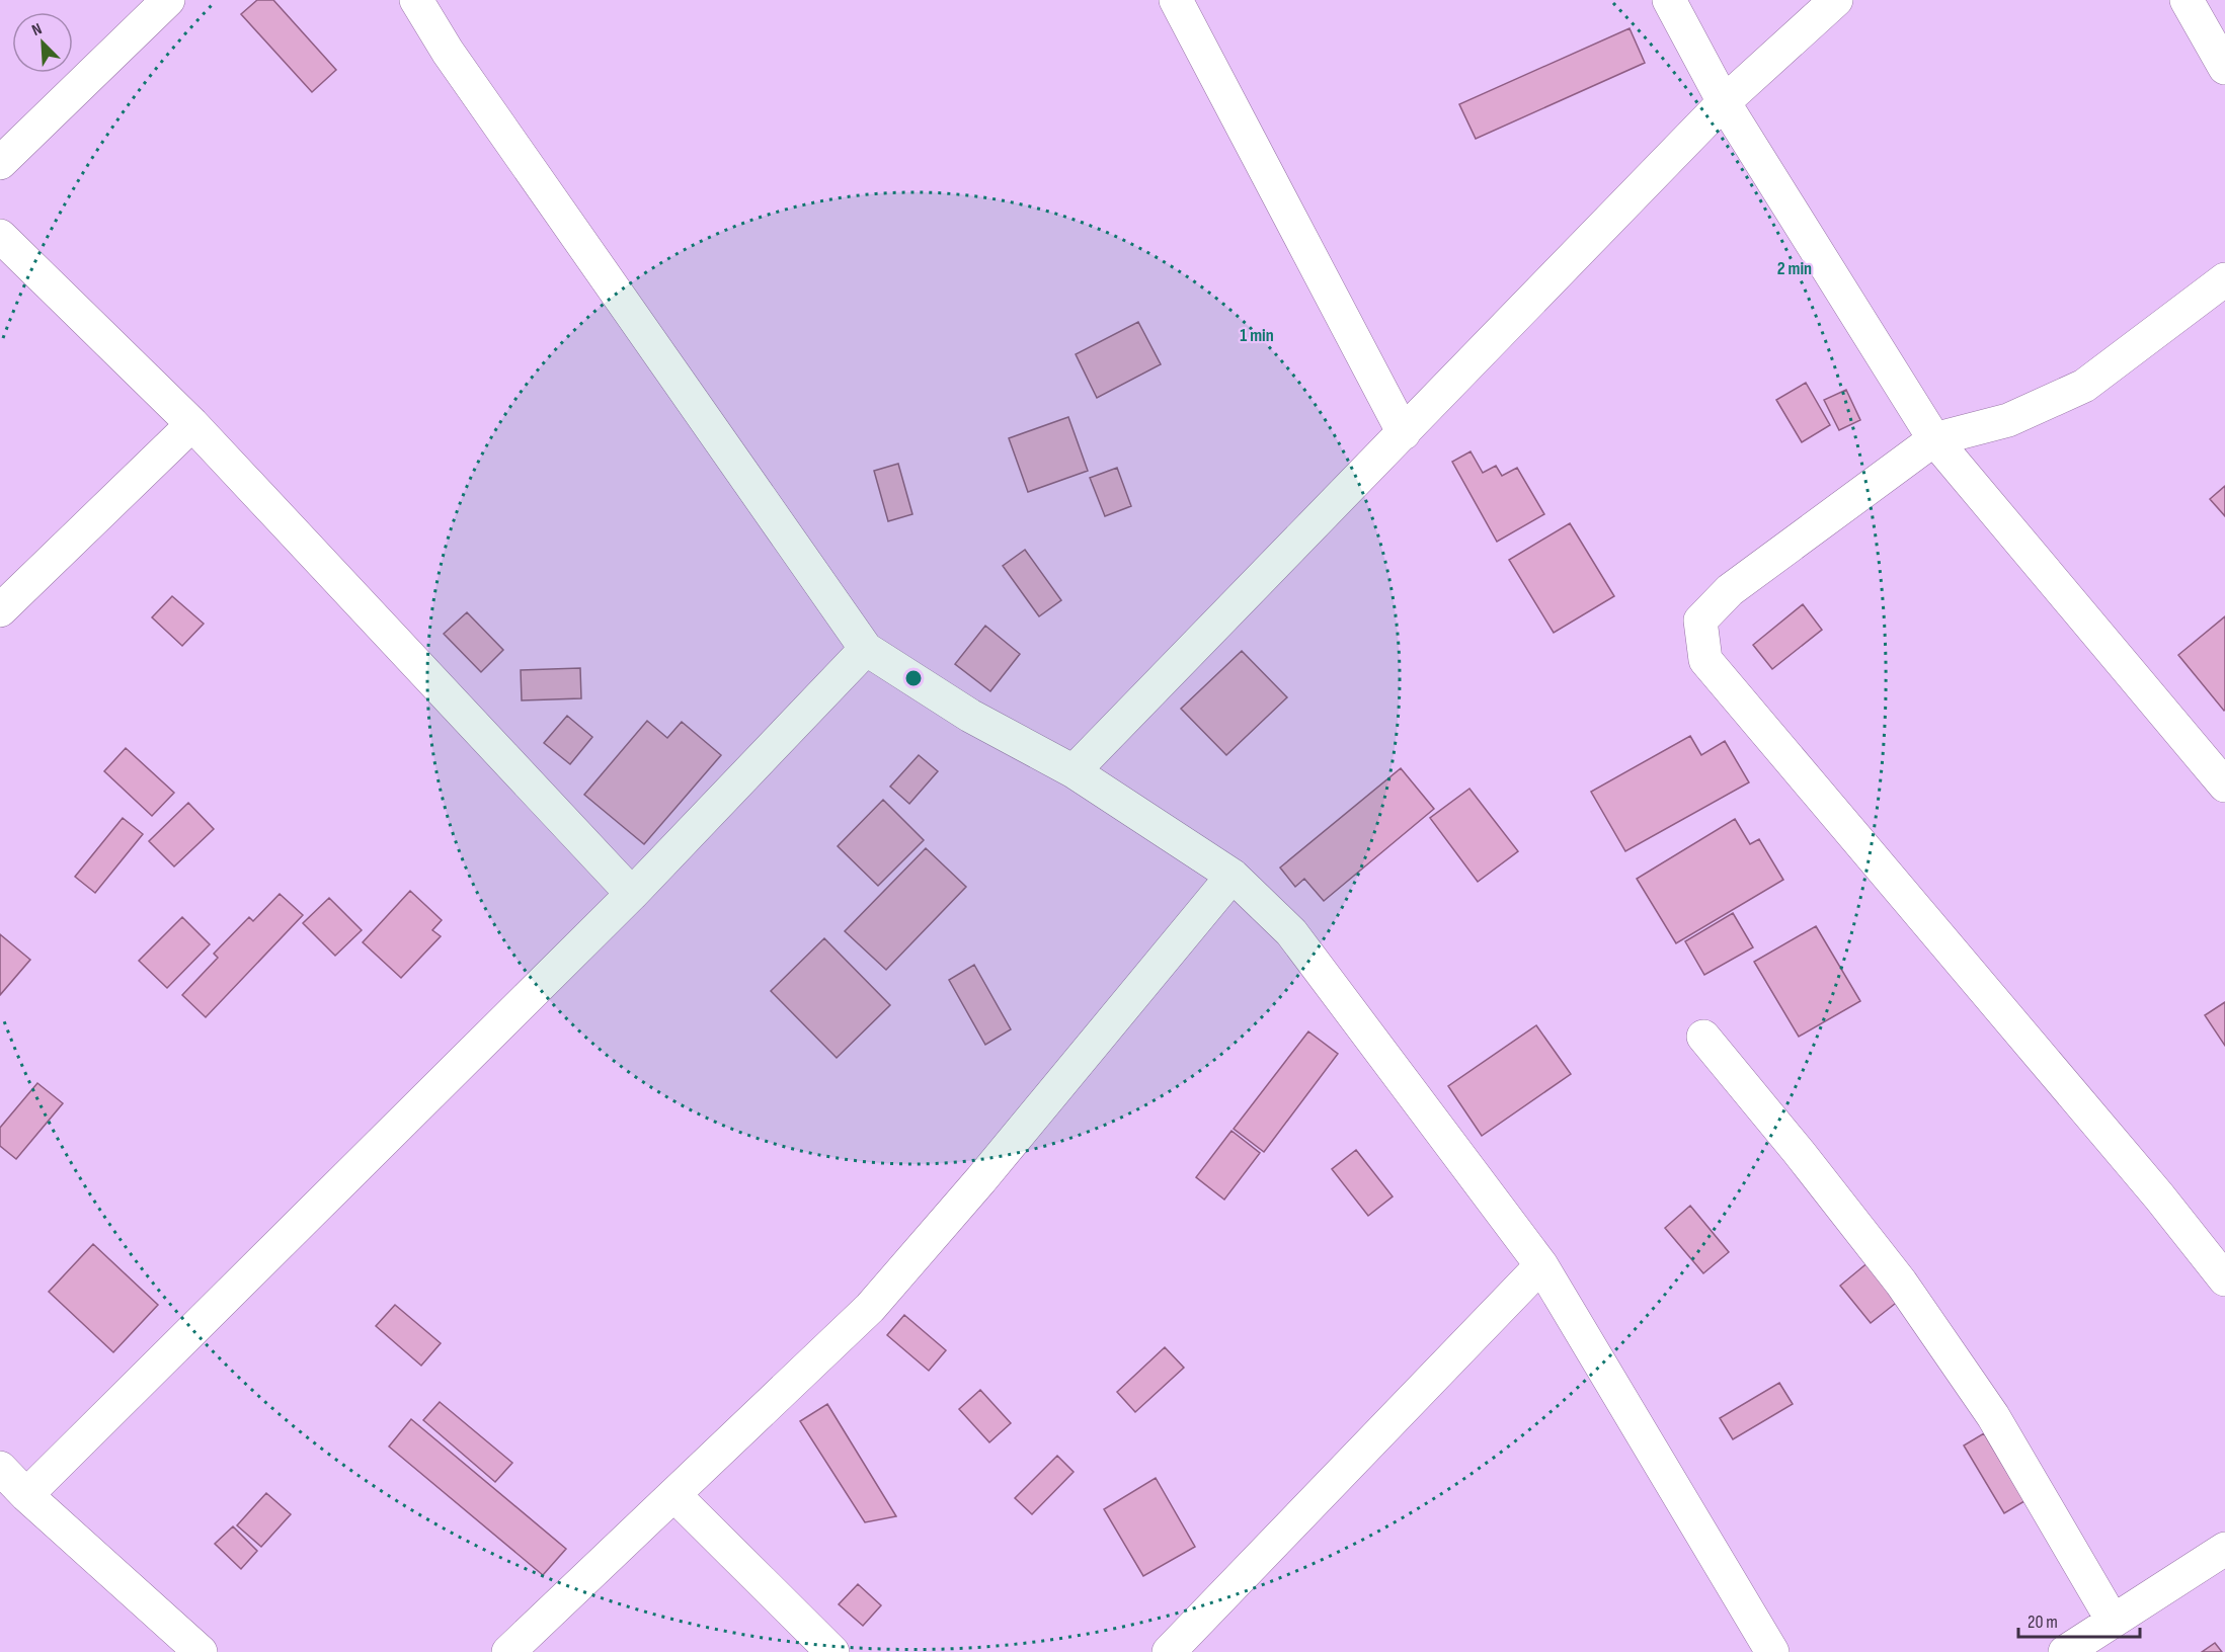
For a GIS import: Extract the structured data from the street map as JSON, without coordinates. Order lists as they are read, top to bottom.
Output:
{
  "scale_bar": "20 m",
  "north": "top left",
  "rings": ["2 min", "1 min"]
}
